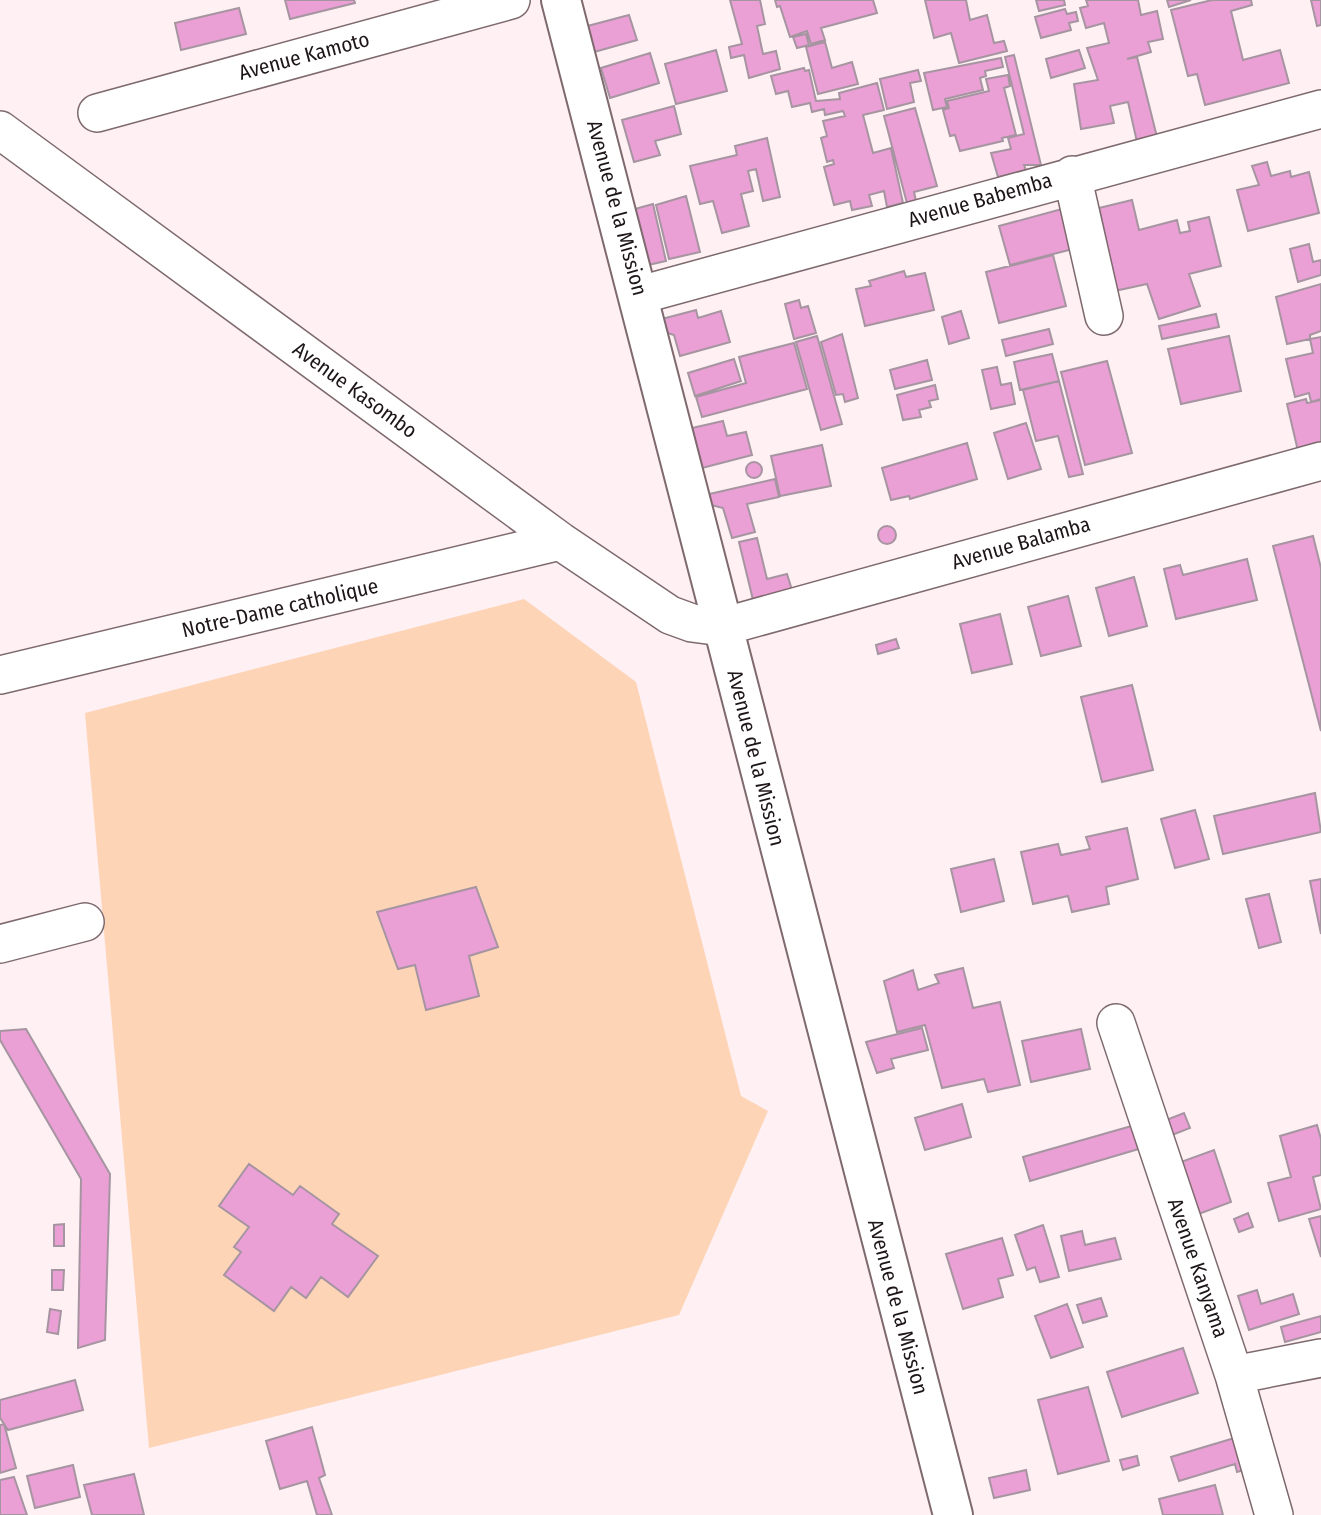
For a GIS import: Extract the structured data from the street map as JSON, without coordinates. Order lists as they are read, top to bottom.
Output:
{
  "streets": {
    "street": [
      "Avenue Kamoto",
      "Avenue Babemba",
      "Avenue de la Mission",
      "Avenue Kasombo",
      "Avenue Balamba",
      "Notre-Dame catholique",
      "Avenue Kanyama"
    ]
  },
  "crossings": [
    ["Avenue Babemba", "Avenue de la Mission"],
    ["Avenue de la Mission", "Avenue Kasombo"],
    ["Avenue de la Mission", "Avenue Balamba"],
    ["Avenue Kasombo", "Avenue Balamba"],
    ["Avenue Kasombo", "Notre-Dame catholique"]
  ]
}
